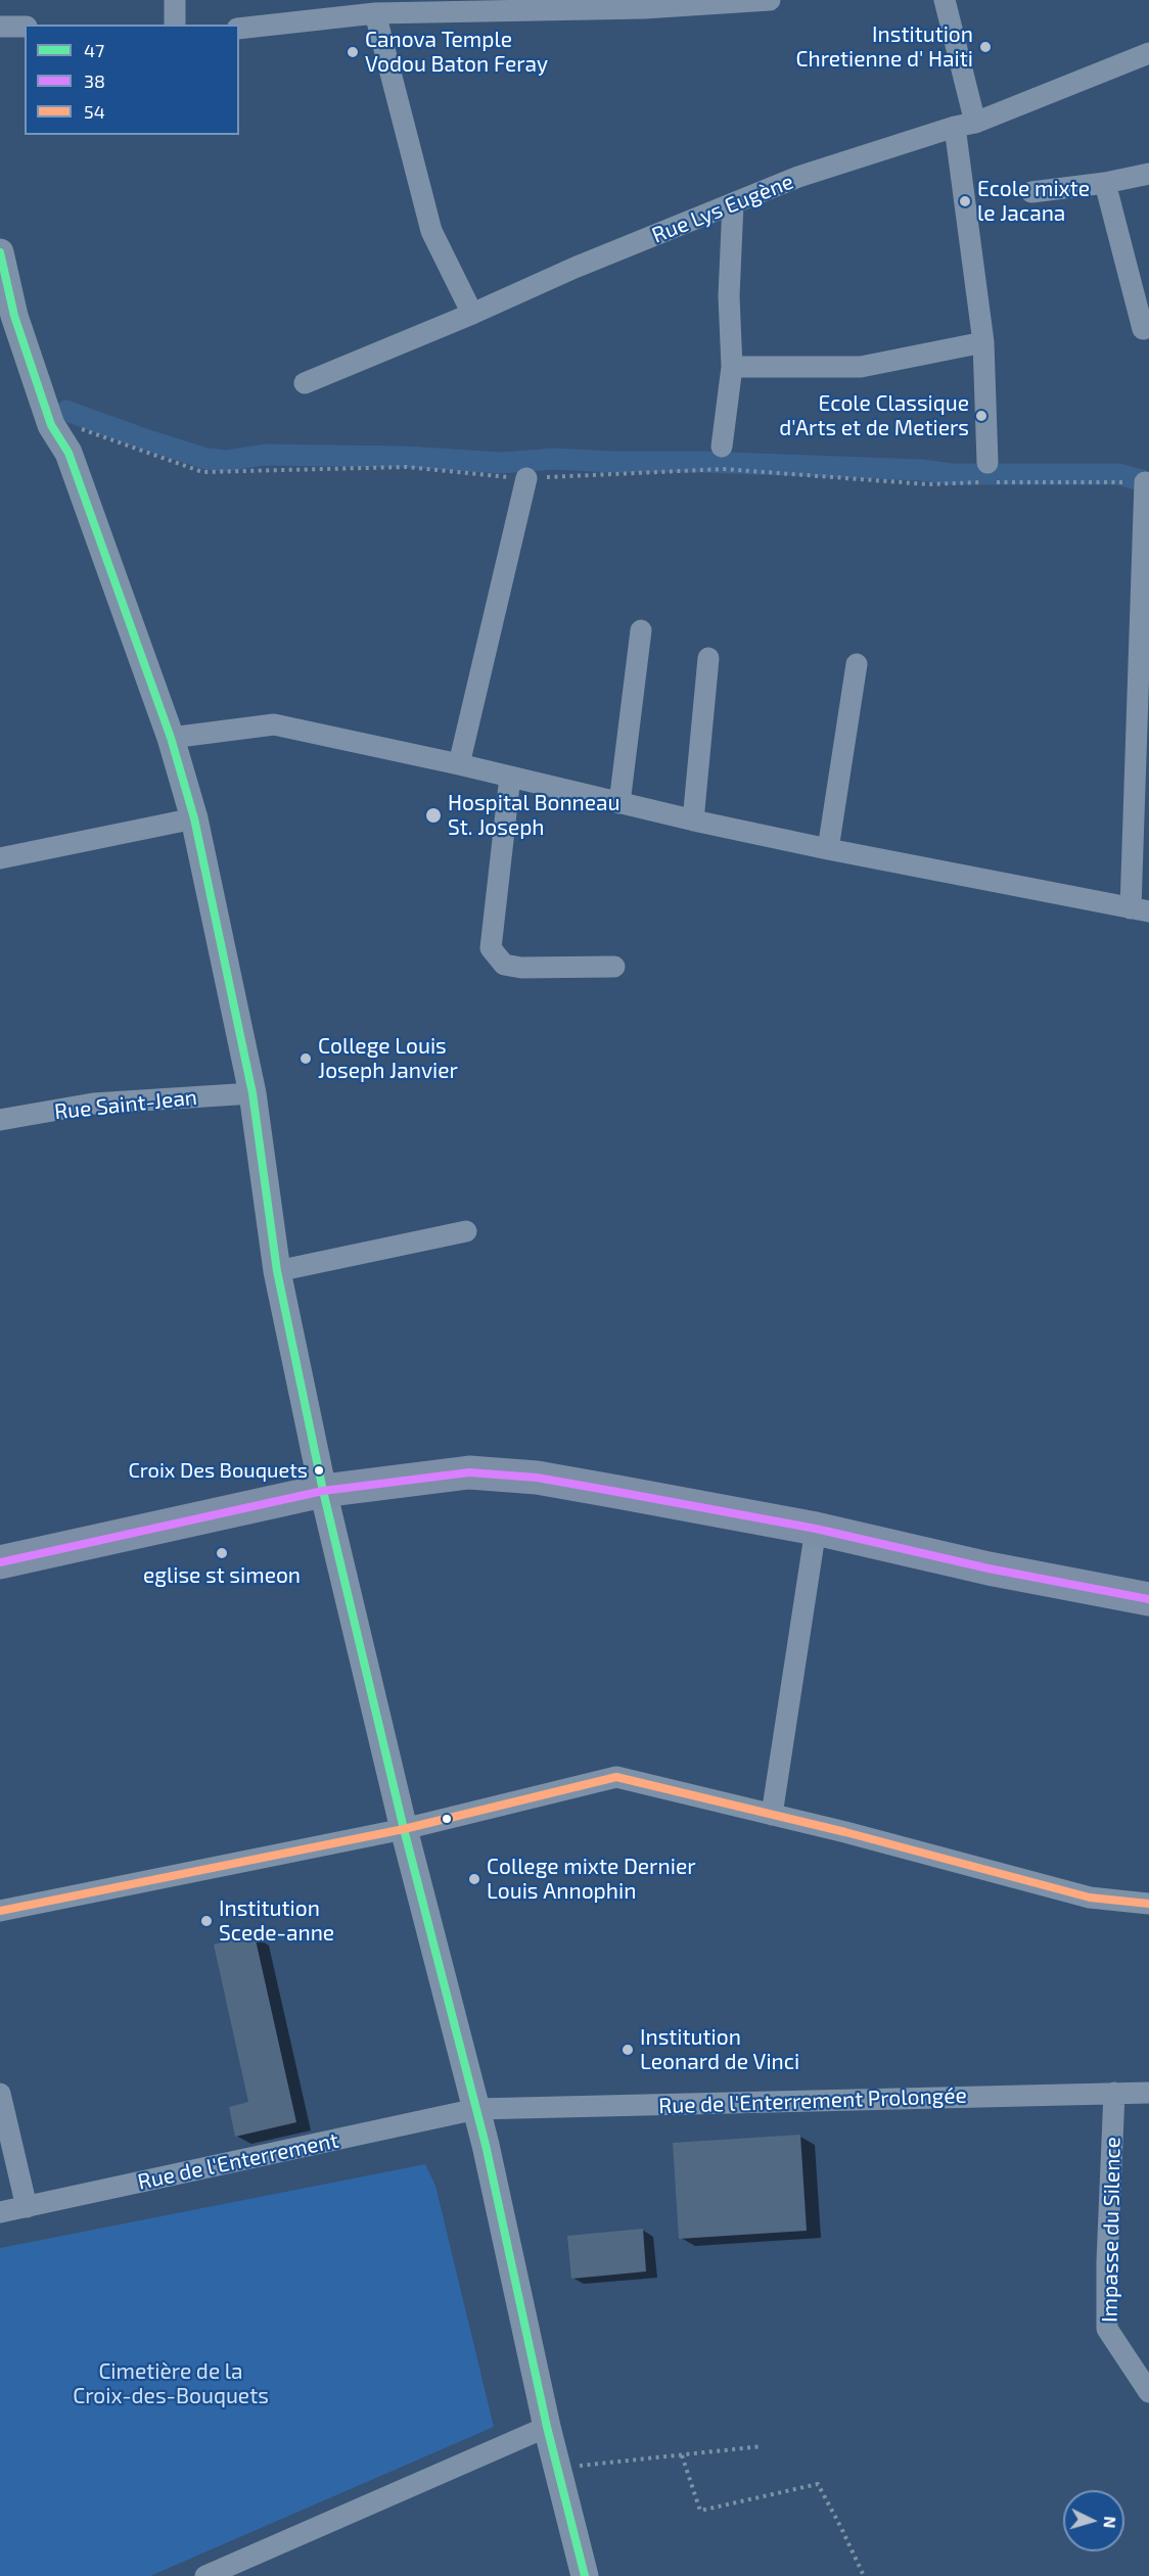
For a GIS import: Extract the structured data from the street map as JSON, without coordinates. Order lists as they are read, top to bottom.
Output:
{
  "streets": {
    "street": [
      "Rue Lys Eugène",
      "Rue Saint-Jean",
      "Rue de l'Enterrement Prolongée",
      "Rue de l'Enterrement",
      "Impasse du Silence"
    ]
  },
  "crossings": [
    ["Rue de l'Enterrement Prolongée", "Rue de l'Enterrement"],
    ["Rue de l'Enterrement Prolongée", "Impasse du Silence"]
  ],
  "parks": ["Cimetière de la Croix-des-Bouquets"],
  "places": [
    "Institution Chretienne d' Haiti",
    "Canova Temple Vodou Baton Feray",
    "Ecole mixte le Jacana",
    "Ecole Classique d'Arts et de Metiers",
    "Hospital Bonneau St. Joseph",
    "College Louis Joseph Janvier",
    "Croix Des Bouquets",
    "eglise st simeon",
    "College mixte Dernier Louis Annophin",
    "Institution Scede-anne",
    "Institution Leonard de Vinci"
  ],
  "lines": ["transit line 47", "transit line 38", "transit line 54"],
  "legend": ["47", "38", "54"],
  "north": "right"
}
